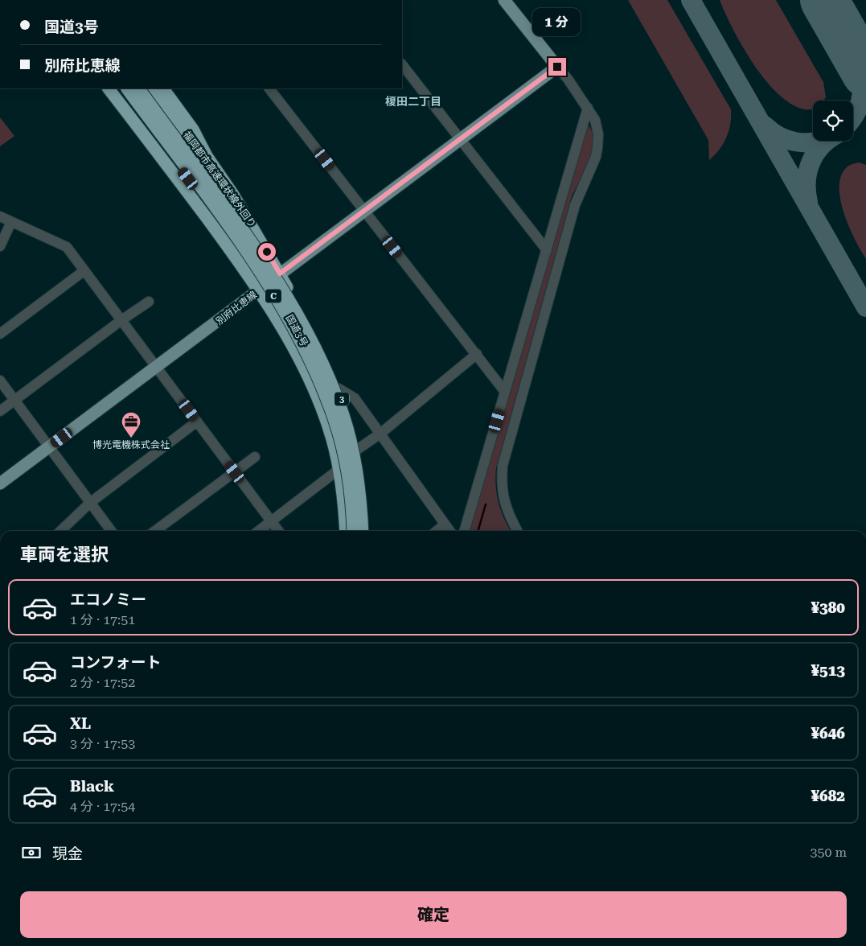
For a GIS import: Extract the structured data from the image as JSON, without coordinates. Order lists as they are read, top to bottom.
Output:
{
  "streets": {
    "highway": [
      "福岡都市高速環状線外回り",
      "C",
      "国道3号",
      "3"
    ],
    "main road": ["別府比恵線"]
  },
  "crossings": [
    ["別府比恵線", "国道3号"]
  ],
  "districts": ["榎田二丁目"],
  "places": {
    "office": ["博光電機株式会社"]
  },
  "page": {
    "banner": ["国道3号", "別府比恵線"],
    "bubble": "1 分",
    "heading": "車両を選択",
    "list": [
      {
        "name": "エコノミー",
        "note": "1 分 · 17:51",
        "value": "¥380"
      },
      {
        "name": "コンフォート",
        "note": "2 分 · 17:52",
        "value": "¥513"
      },
      {
        "name": "XL",
        "note": "3 分 · 17:53",
        "value": "¥646"
      },
      {
        "name": "Black",
        "note": "4 分 · 17:54",
        "value": "¥682"
      }
    ],
    "pay": ["現金", "350 m"],
    "buttons": "確定"
  }
}
